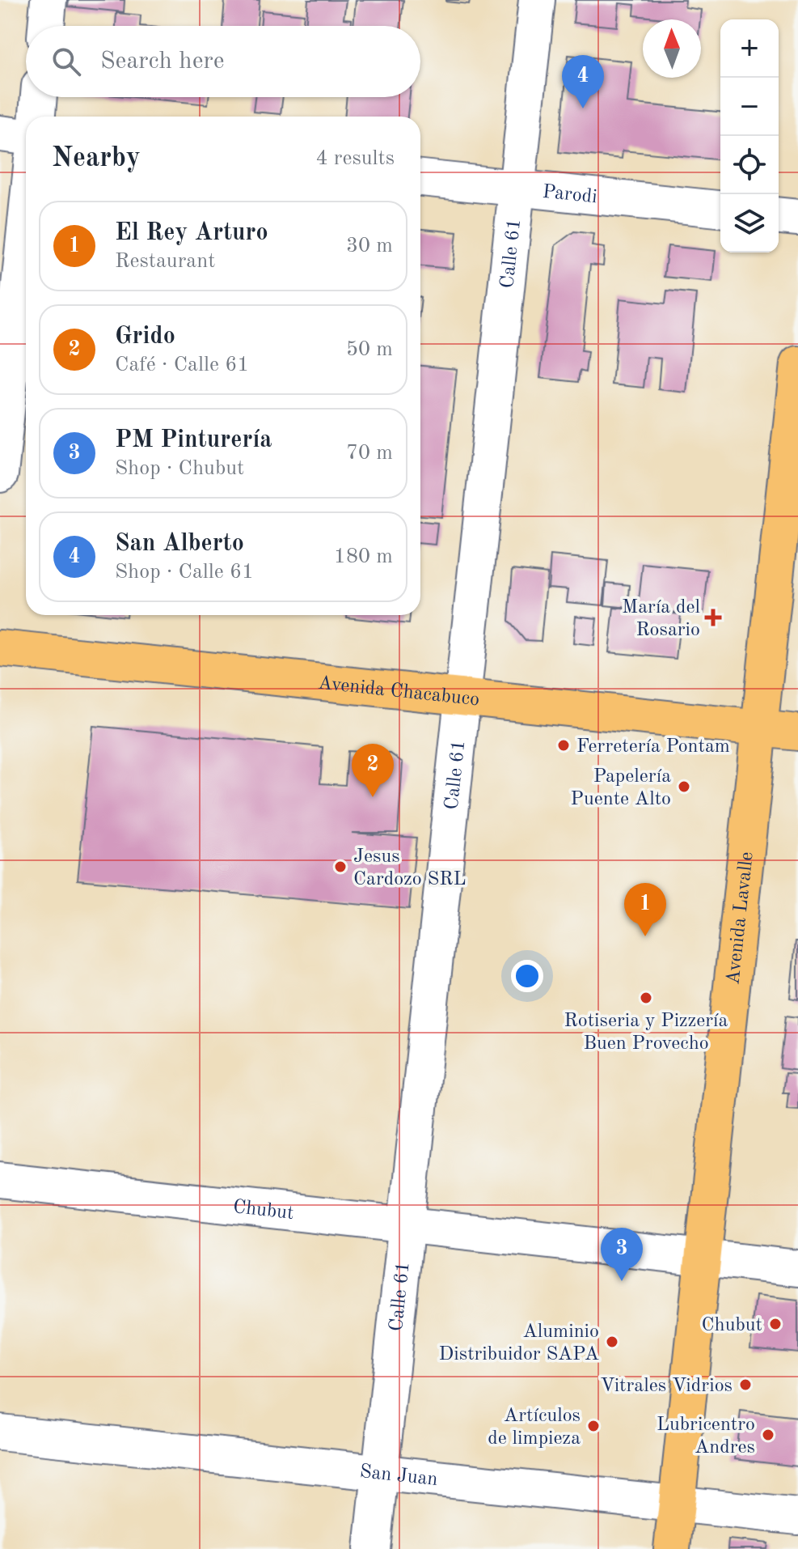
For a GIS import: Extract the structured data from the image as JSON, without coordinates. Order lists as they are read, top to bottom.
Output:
{
  "streets": {
    "main road": ["Avenida Chacabuco", "Avenida Lavalle"],
    "street": [
      "Parodi",
      "Calle 61",
      "Chubut",
      "San Juan"
    ]
  },
  "crossings": [
    ["Parodi", "Calle 61"],
    ["Calle 61", "Avenida Chacabuco"],
    ["Calle 61", "Chubut"],
    ["Calle 61", "San Juan"],
    ["Avenida Chacabuco", "Avenida Lavalle"],
    ["Avenida Lavalle", "Chubut"],
    ["Avenida Lavalle", "San Juan"]
  ],
  "places": {
    "health": ["María del Rosario"],
    "other": [
      "Ferretería Pontam",
      "Papelería Puente Alto",
      "Jesus Cardozo SRL",
      "Rotiseria y Pizzería Buen Provecho",
      "Chubut",
      "Aluminio Distribuidor SAPA",
      "Vitrales Vidrios",
      "Artículos de limpieza",
      "Lubricentro Andres"
    ]
  },
  "north": "top",
  "page": {
    "map_buttons": ["+", "−"],
    "search": "Search here",
    "pins": [
      "4",
      "2",
      "1",
      "3"
    ],
    "heading": ["Nearby", "4 results"],
    "list": [
      {
        "mark": "1",
        "name": "El Rey Arturo",
        "note": "Restaurant",
        "value": "30 m"
      },
      {
        "mark": "2",
        "name": "Grido",
        "note": "Café · Calle 61",
        "value": "50 m"
      },
      {
        "mark": "3",
        "name": "PM Pinturería",
        "note": "Shop · Chubut",
        "value": "70 m"
      },
      {
        "mark": "4",
        "name": "San Alberto",
        "note": "Shop · Calle 61",
        "value": "180 m"
      }
    ]
  }
}
